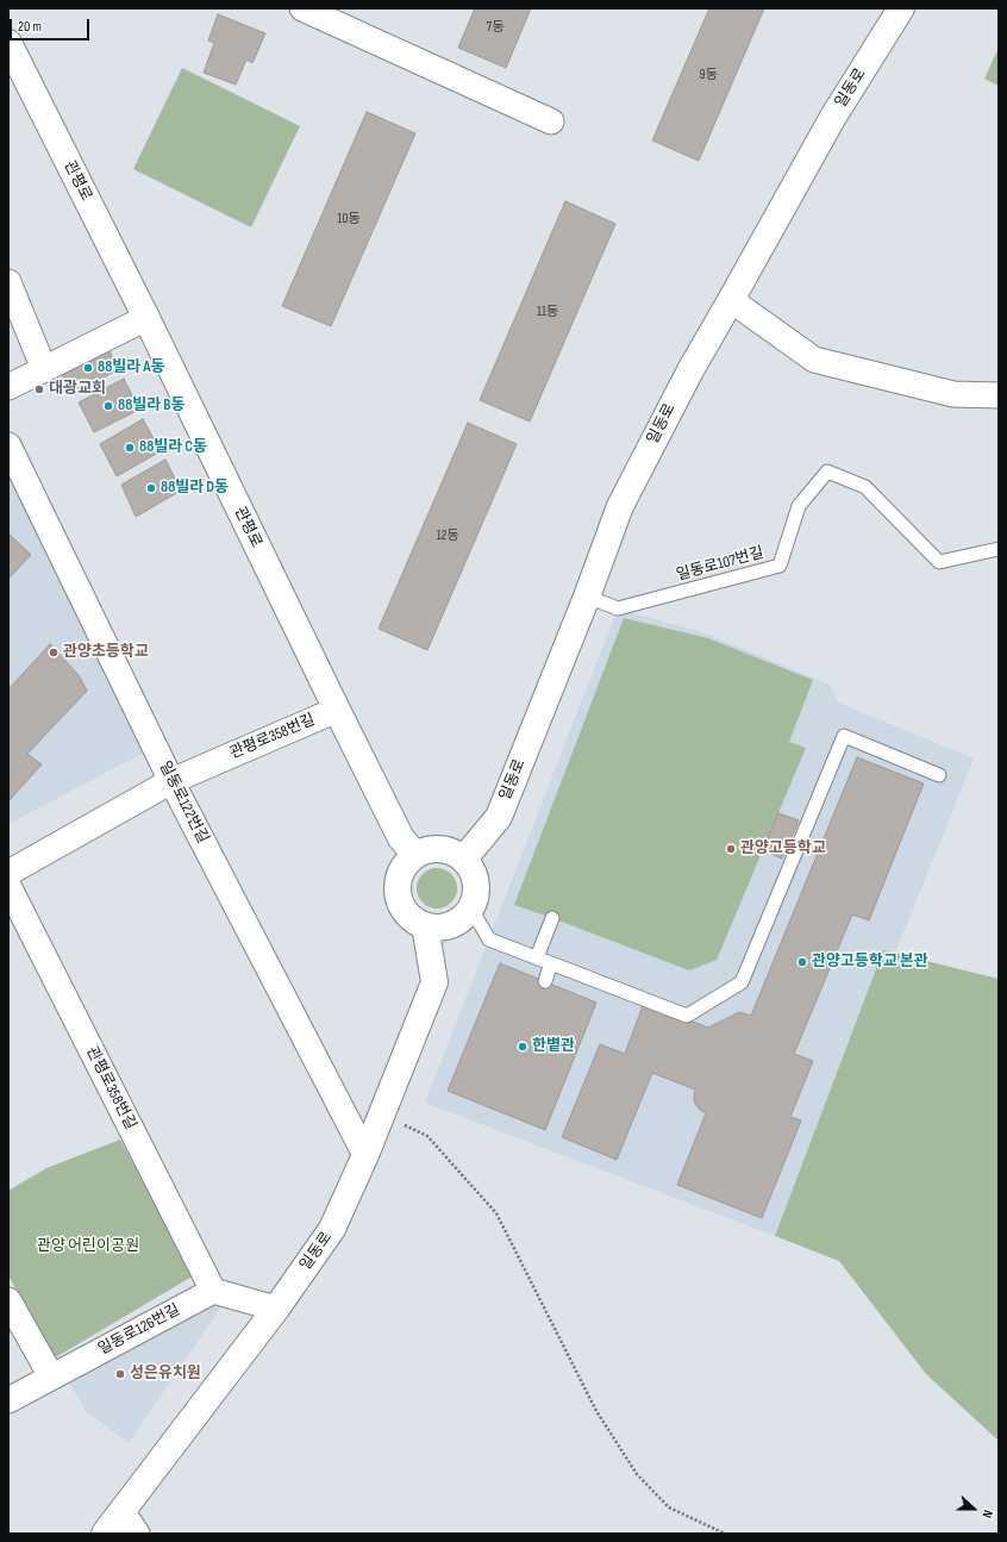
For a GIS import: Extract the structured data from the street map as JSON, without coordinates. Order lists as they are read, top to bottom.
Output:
{
  "streets": {
    "street": [
      "일동로",
      "관평로",
      "관평로358번길",
      "일동로122번길",
      "일동로126번길"
    ],
    "lane": ["일동로107번길"]
  },
  "crossings": [
    ["일동로", "관평로"],
    ["일동로", "일동로107번길"],
    ["일동로", "일동로122번길"],
    ["관평로", "관평로358번길"],
    ["관평로358번길", "일동로122번길"],
    ["관평로358번길", "일동로126번길"]
  ],
  "parks": ["관양 어린이공원"],
  "places": [
    "88빌라 A동",
    "대광교회",
    "88빌라 B동",
    "88빌라 C동",
    "88빌라 D동",
    "관양초등학교",
    "관양고등학교",
    "관양고등학교 본관",
    "한볕관",
    "성은유치원"
  ],
  "house_numbers": [
    "7동",
    "9동",
    "10동",
    "11동",
    "12동"
  ],
  "scale_bar": "20 m",
  "north": "right"
}
